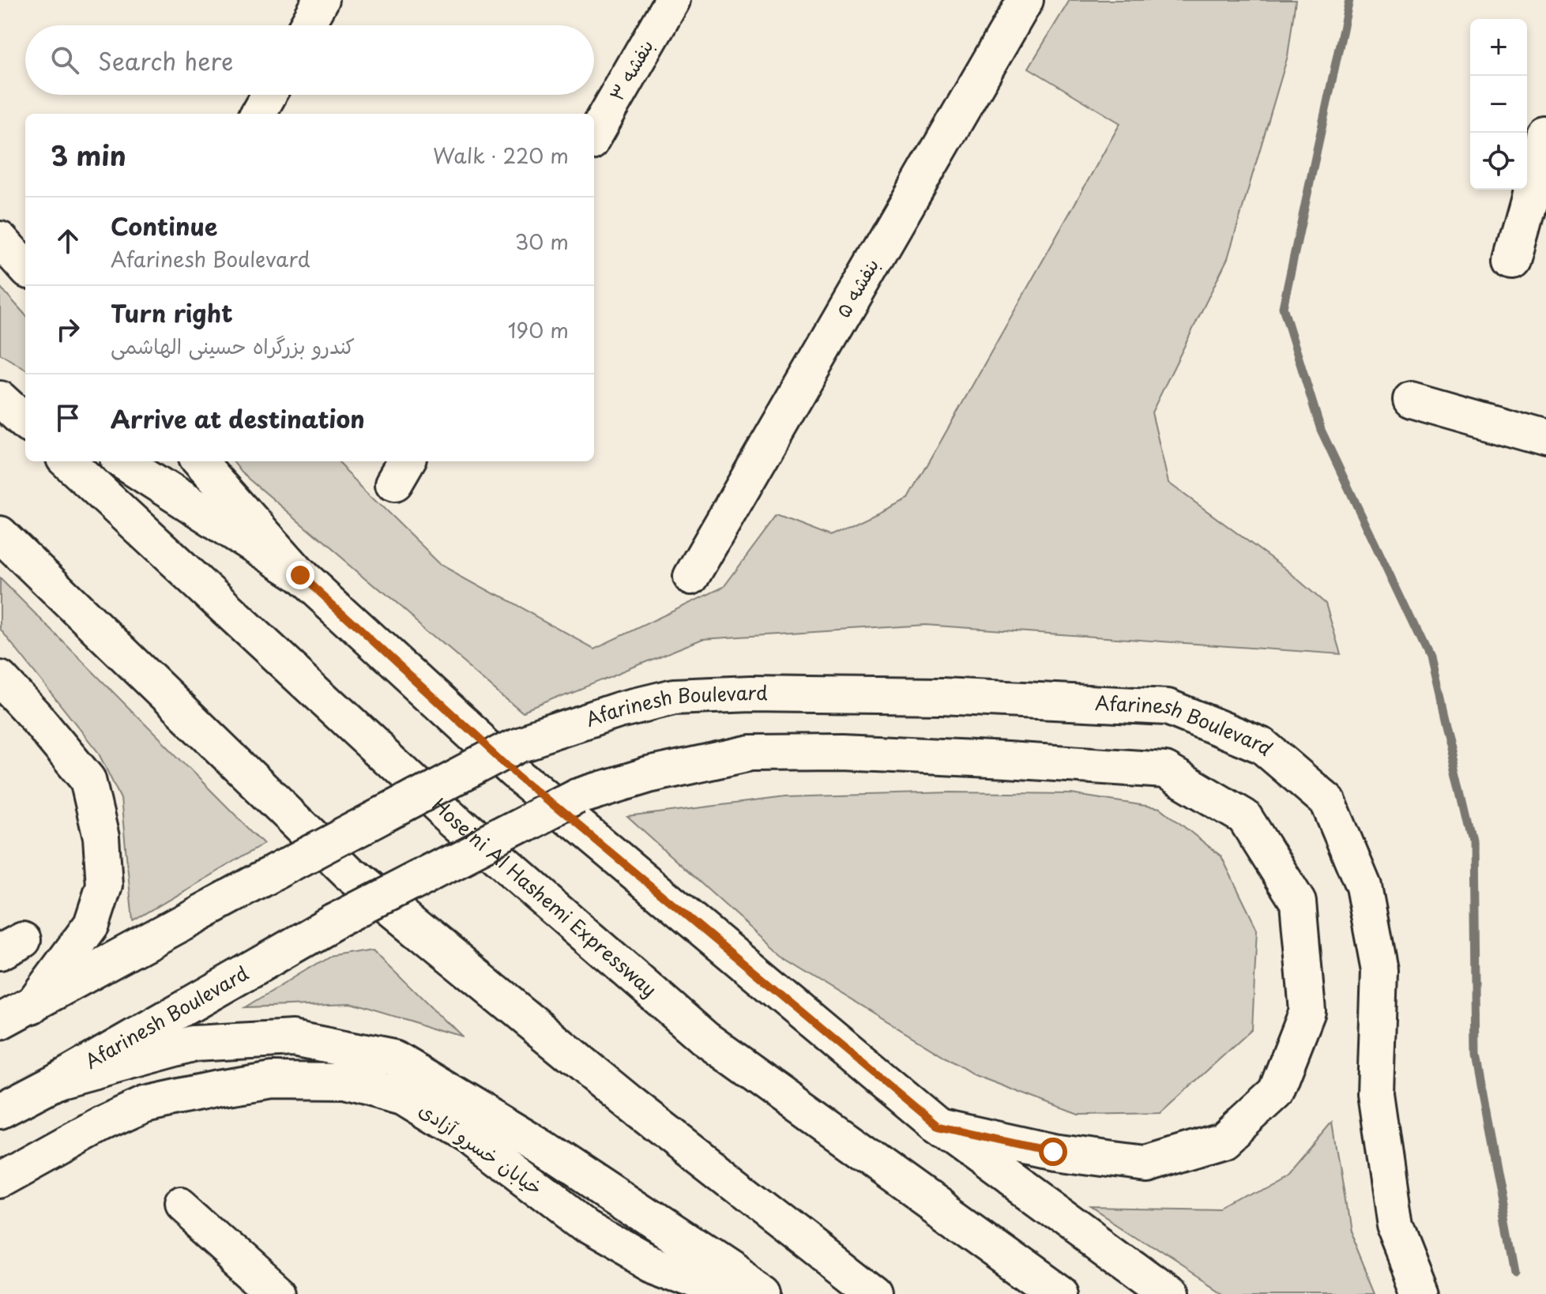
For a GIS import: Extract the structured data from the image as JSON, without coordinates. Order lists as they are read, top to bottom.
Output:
{
  "streets": {
    "main road": [
      "بنفشه ۳",
      "بنفشه ۵",
      "Afarinesh Boulevard",
      "Hoseini Al Hashemi Expressway",
      "خیابان خسرو آزادی"
    ]
  },
  "page": {
    "map_buttons": ["+", "−"],
    "search": "Search here",
    "heading": ["3 min", "Walk · 220 m"],
    "list": [
      ["Continue", "Afarinesh Boulevard", "30 m"],
      ["Turn right", "کندرو بزرگراه حسینی الهاشمی", "190 m"],
      "Arrive at destination"
    ]
  }
}
